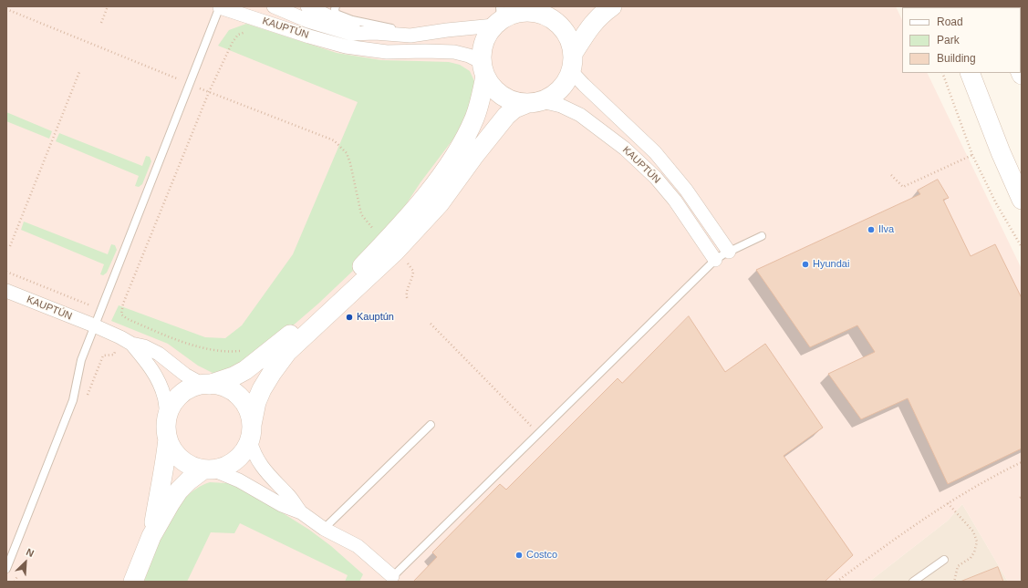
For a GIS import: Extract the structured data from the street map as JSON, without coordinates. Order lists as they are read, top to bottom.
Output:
{
  "streets": {
    "street": ["KAUPTÚN"]
  },
  "places": [
    "Ilva",
    "Hyundai",
    "Kauptún",
    "Costco"
  ],
  "legend": ["Road", "Park", "Building"],
  "north": "top right"
}
